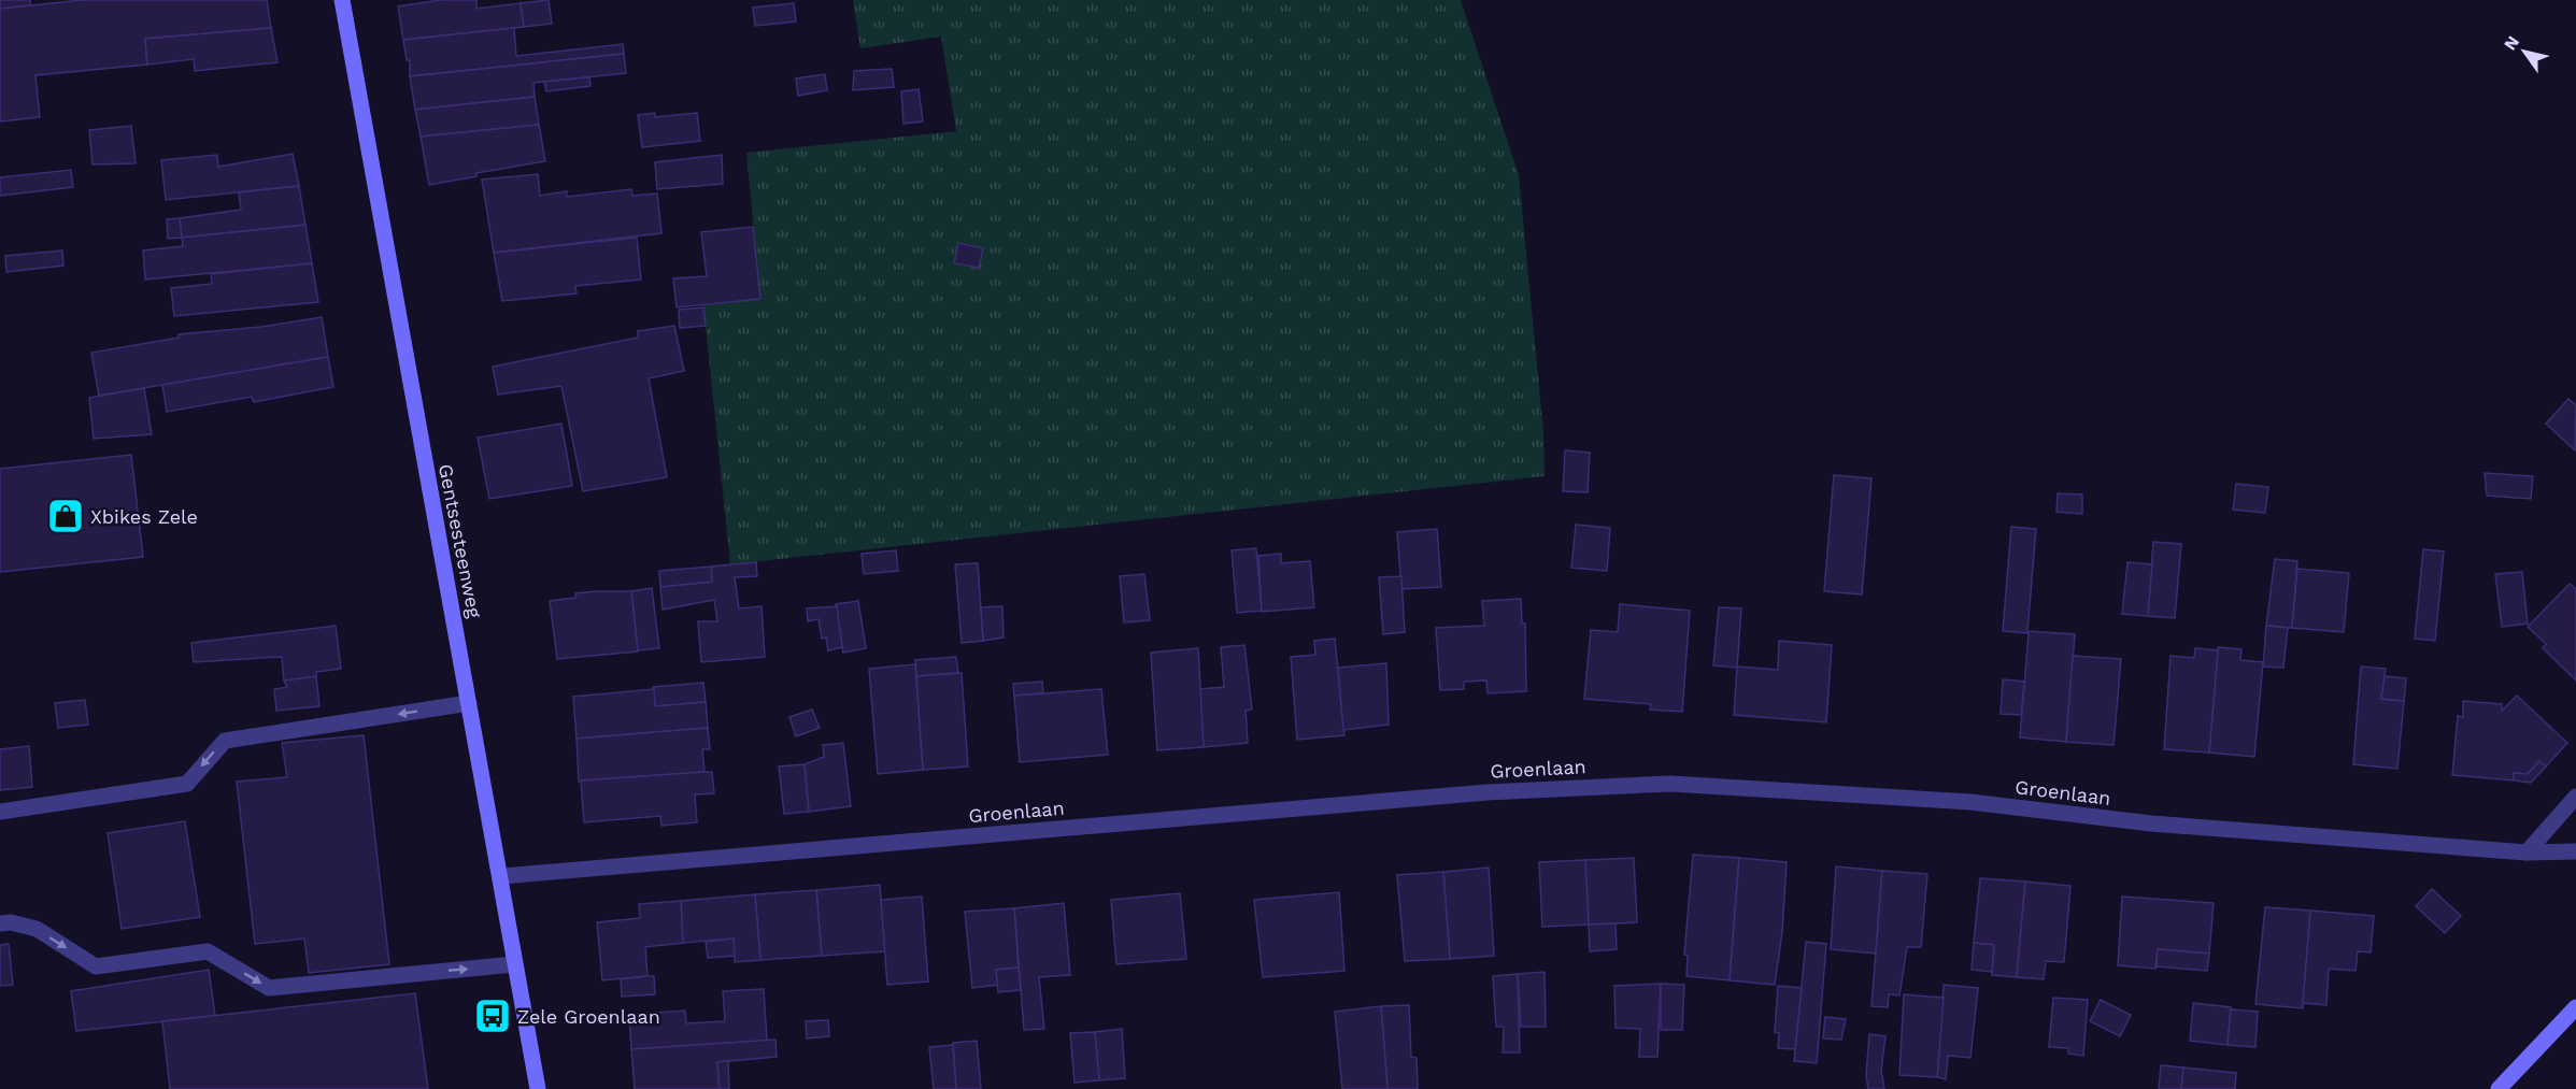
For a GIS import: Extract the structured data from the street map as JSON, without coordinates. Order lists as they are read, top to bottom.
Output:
{
  "streets": {
    "street": ["Gentsesteenweg", "Groenlaan"]
  },
  "crossings": [
    ["Gentsesteenweg", "Groenlaan"]
  ],
  "places": {
    "shop": ["Xbikes Zele"],
    "bus stop": ["Zele Groenlaan"]
  },
  "north": "top left"
}
